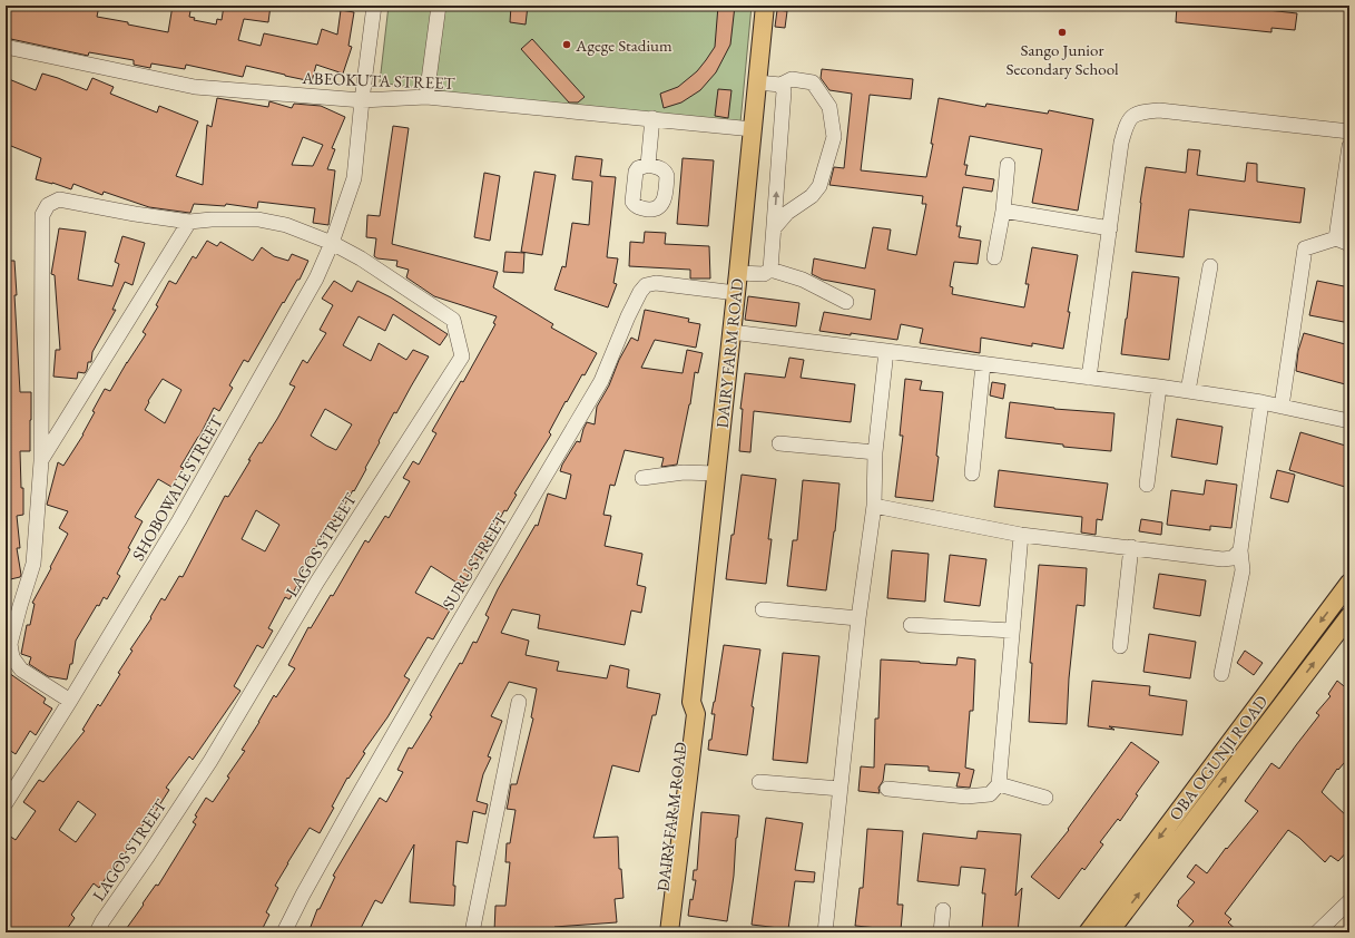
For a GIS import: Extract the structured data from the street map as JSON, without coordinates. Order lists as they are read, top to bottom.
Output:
{
  "streets": {
    "main road": ["DAIRY FARM ROAD", "OBA OGUNJI ROAD"],
    "street": [
      "ABEOKUTA STREET",
      "SHOBOWALE STREET",
      "LAGOS STREET",
      "SURU STREET"
    ]
  },
  "crossings": [
    ["ABEOKUTA STREET", "DAIRY FARM ROAD"],
    ["ABEOKUTA STREET", "SHOBOWALE STREET"],
    ["DAIRY FARM ROAD", "SURU STREET"],
    ["SHOBOWALE STREET", "LAGOS STREET"]
  ],
  "places": ["Sango Junior Secondary School", "Agege Stadium"]
}
